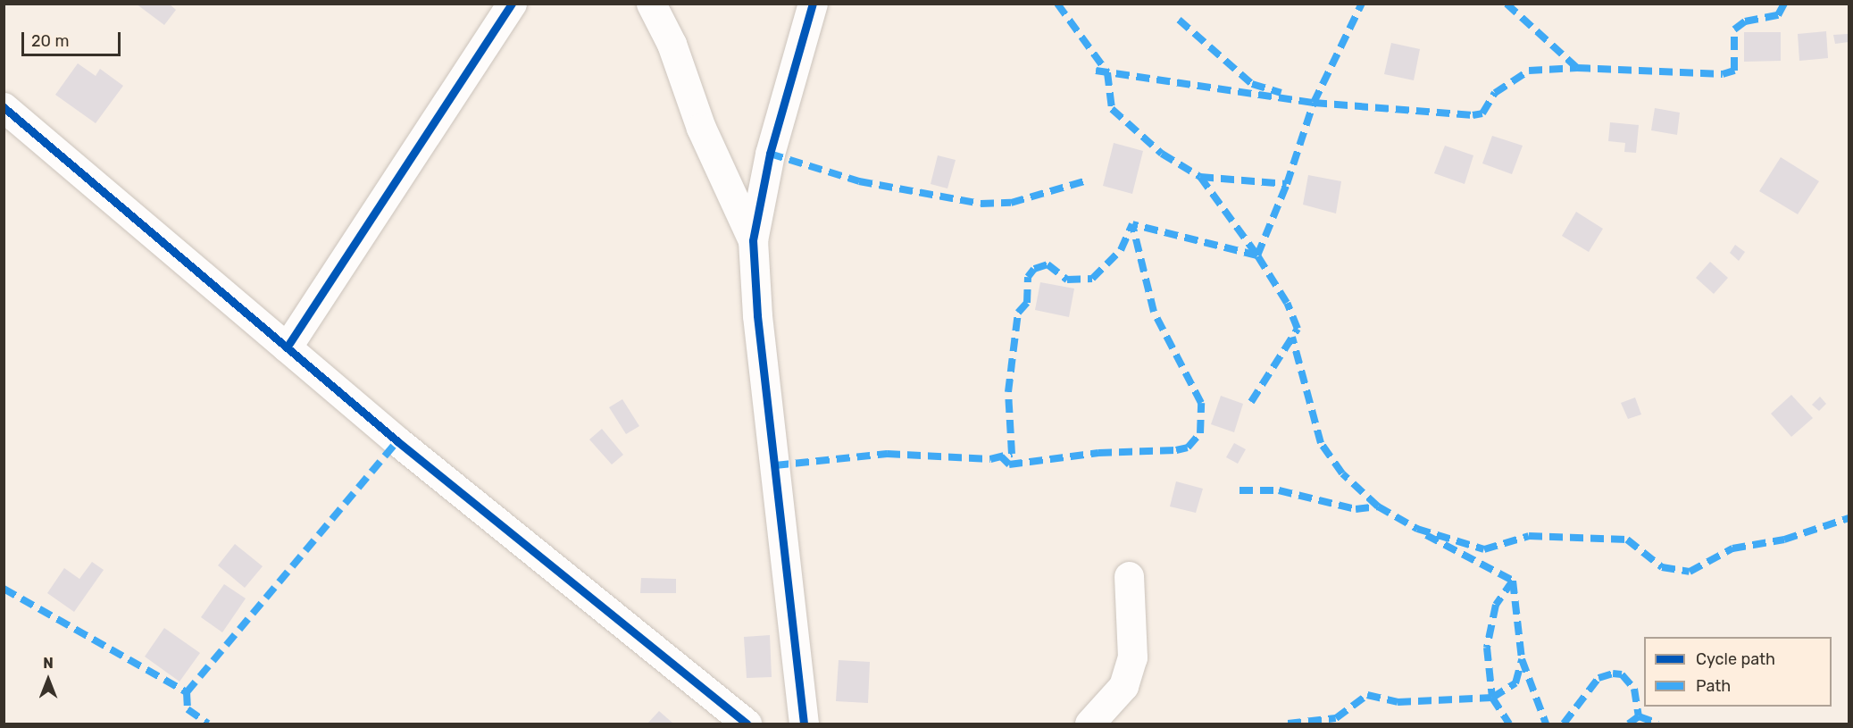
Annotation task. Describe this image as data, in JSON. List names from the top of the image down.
{
  "legend": ["Cycle path", "Path"],
  "scale_bar": "20 m",
  "north": "top"
}
